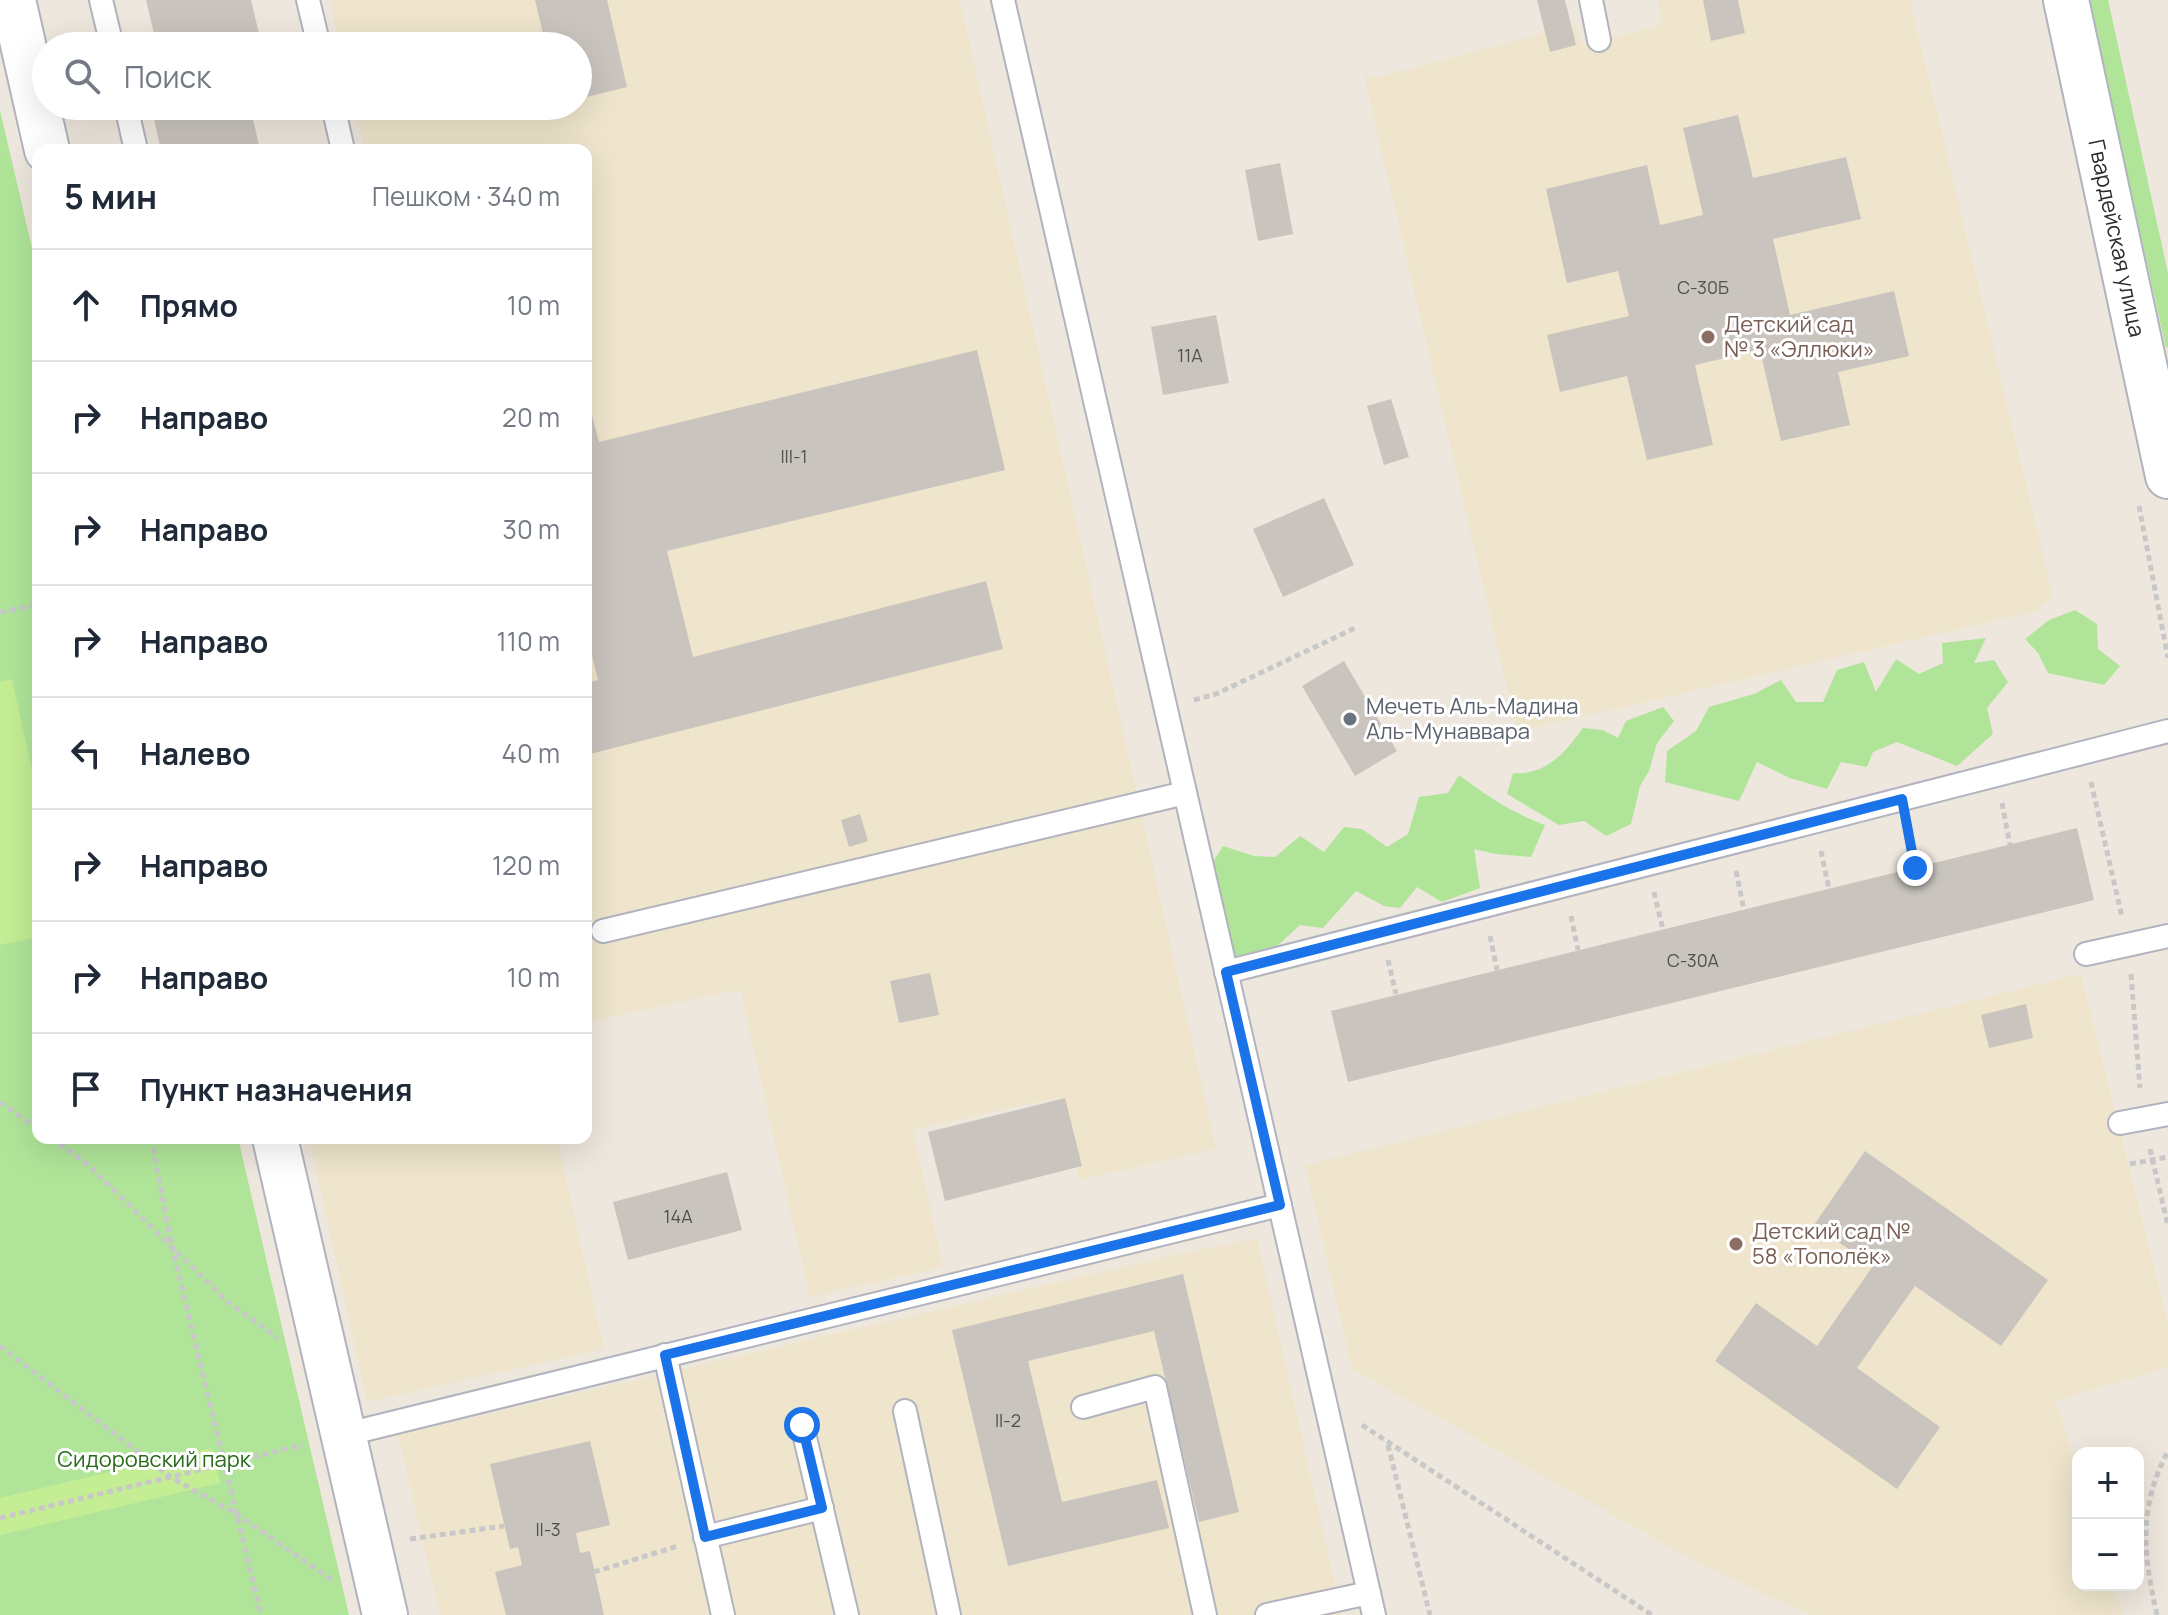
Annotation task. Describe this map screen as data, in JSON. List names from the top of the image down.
{
  "streets": {
    "street": ["Гвардейская улица"]
  },
  "parks": ["Сидоровский парк"],
  "places": ["Детский сад № 3 «Эллюки»", "Мечеть Аль-Мадина Аль-Мунаввара", "Детский сад № 58 «Тополёк»"],
  "house_numbers": [
    "С-30Б",
    "11А",
    "III-1",
    "С-30А",
    "14А",
    "II-2",
    "II-3"
  ],
  "page": {
    "search": "Поиск",
    "heading": ["5 мин", "Пешком · 340 m"],
    "list": [
      ["Прямо", "10 m"],
      ["Направо", "20 m"],
      ["Направо", "30 m"],
      ["Направо", "110 m"],
      ["Налево", "40 m"],
      ["Направо", "120 m"],
      ["Направо", "10 m"],
      "Пункт назначения"
    ],
    "map_buttons": ["+", "−"]
  }
}
